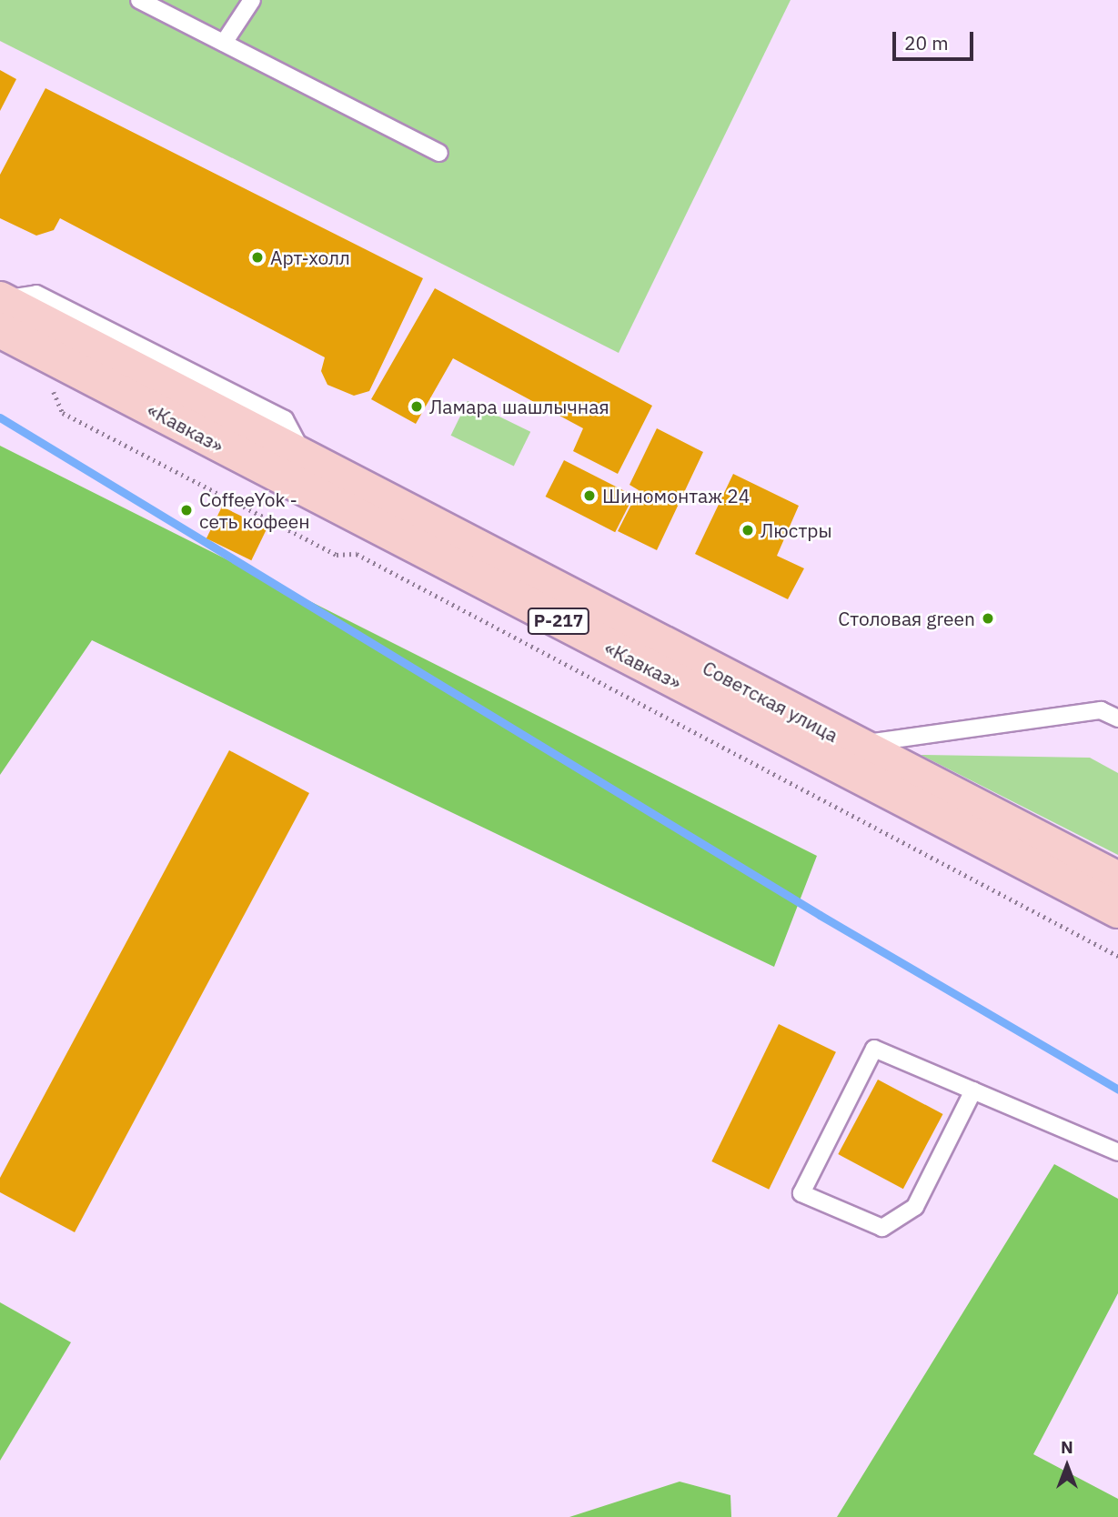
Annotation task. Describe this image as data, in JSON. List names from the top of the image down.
{
  "streets": {
    "highway": ["«Кавказ»", "Р-217", "Советская улица"]
  },
  "crossings": [
    ["«Кавказ»", "Советская улица"]
  ],
  "places": [
    "Арт-холл",
    "Ламара шашлычная",
    "Шиномонтаж 24",
    "CoffeeYok - сеть кофеен",
    "Люстры",
    "Столовая green"
  ],
  "scale_bar": "20 m",
  "north": "top"
}
